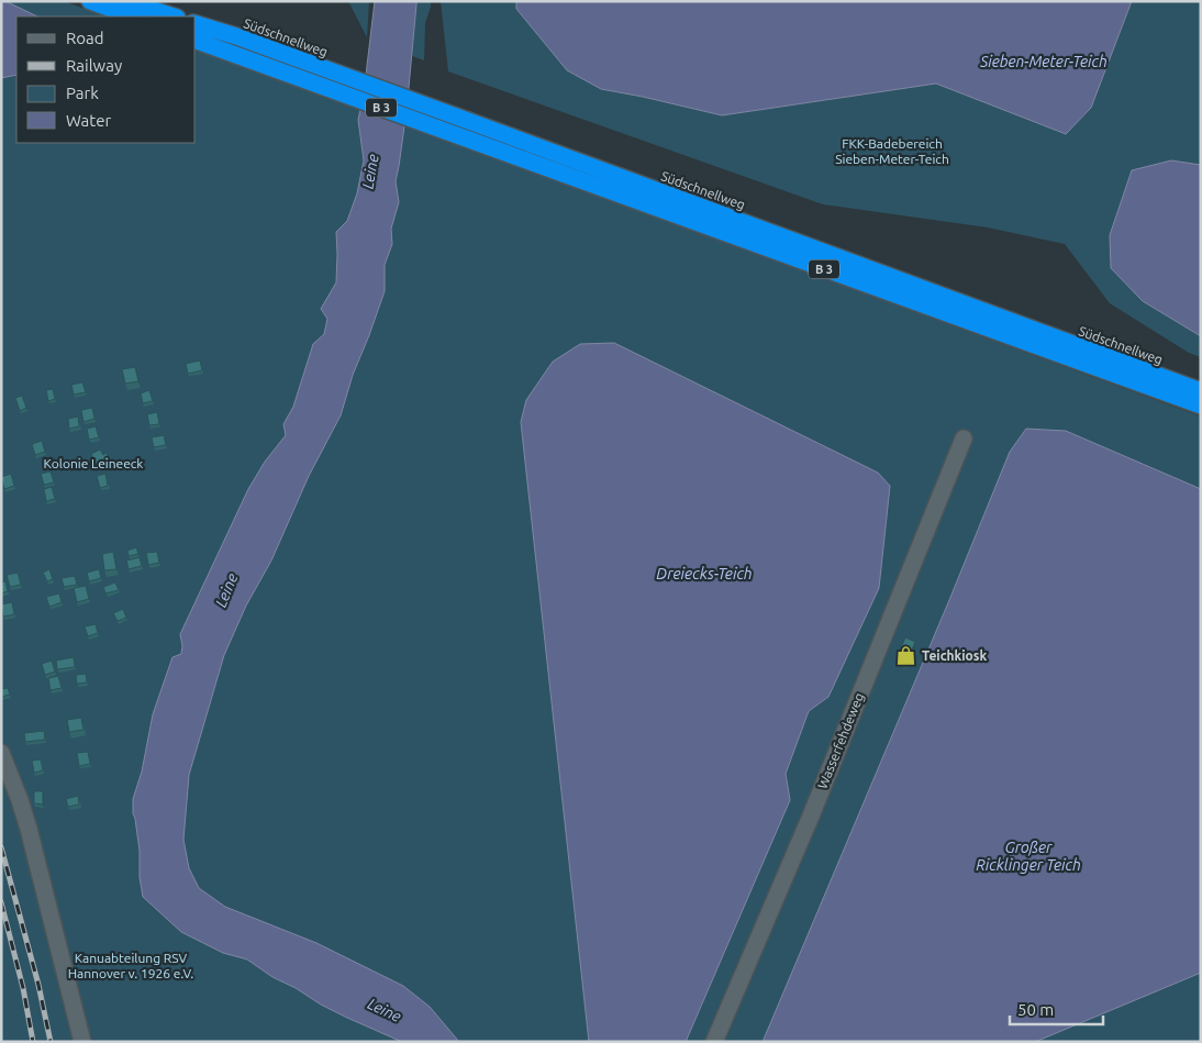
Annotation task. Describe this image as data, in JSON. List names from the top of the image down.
{
  "streets": {
    "highway": ["Südschnellweg", "B 3"],
    "lane": ["Wasserfehdeweg"]
  },
  "water": [
    "Sieben-Meter-Teich",
    "Leine",
    "Dreiecks-Teich",
    "Großer Ricklinger Teich"
  ],
  "parks": ["FKK-Badebereich Sieben-Meter-Teich", "Kolonie Leineeck", "Kanuabteilung RSV Hannover v. 1926 e.V."],
  "places": {
    "shop": ["Teichkiosk"]
  },
  "legend": [
    "Road",
    "Railway",
    "Park",
    "Water"
  ],
  "scale_bar": "50 m"
}
